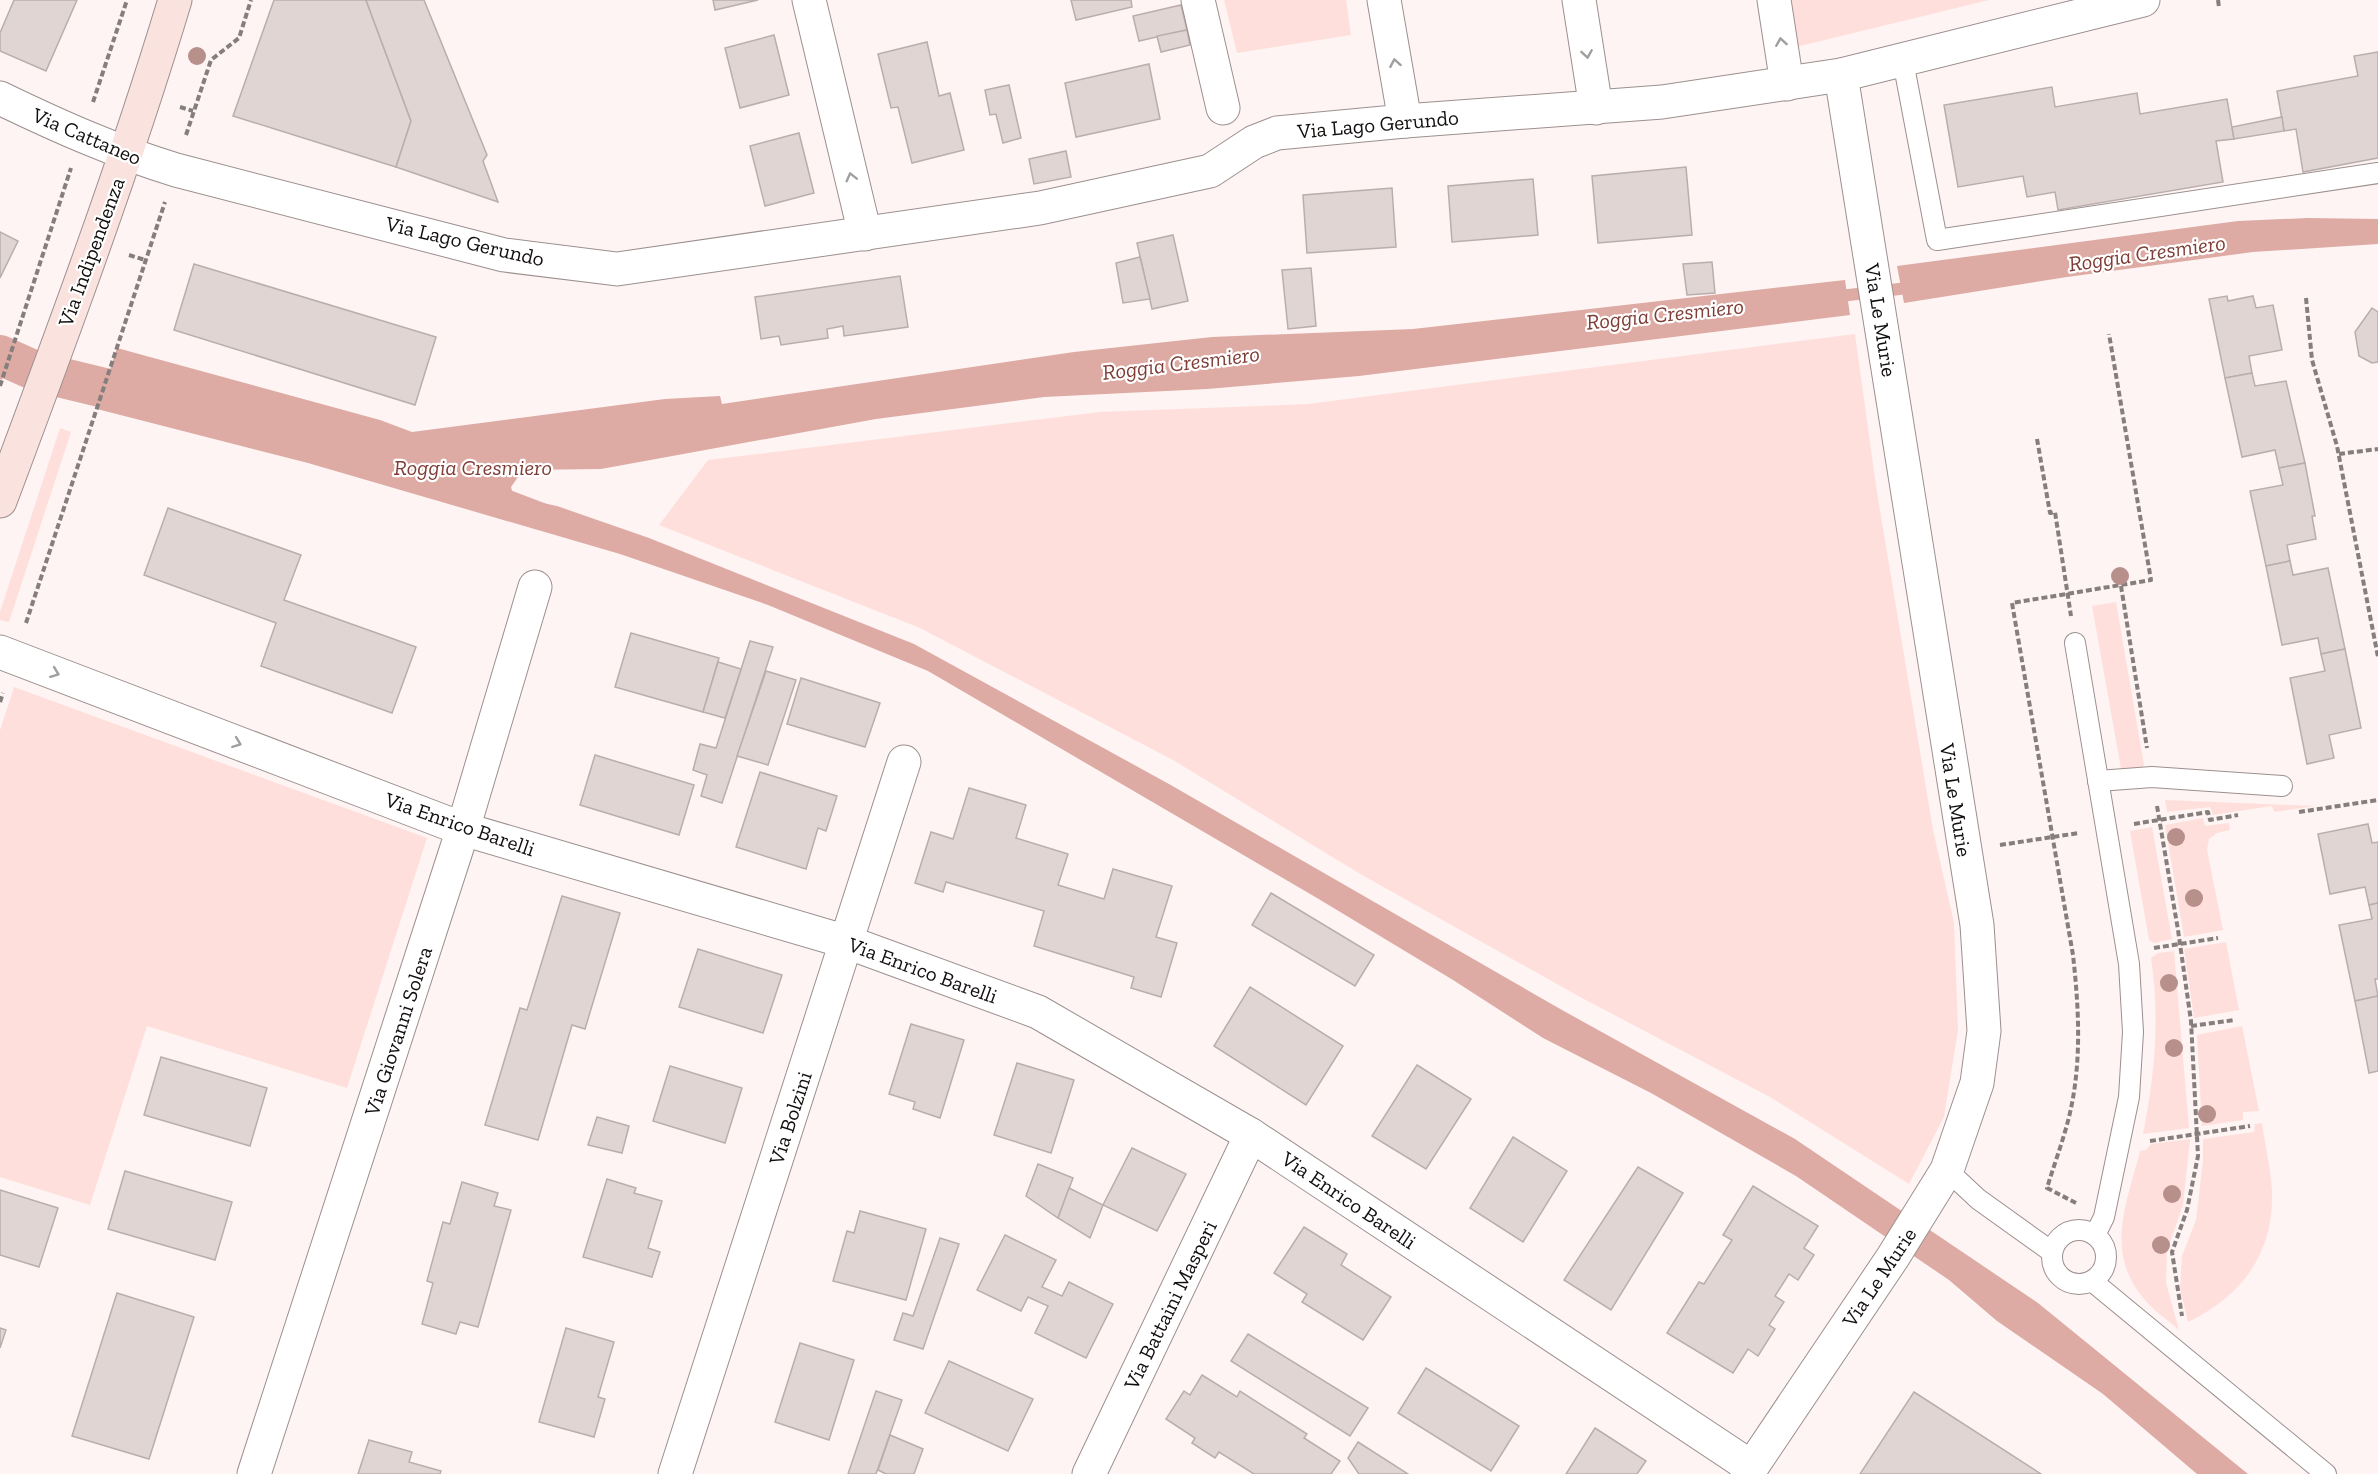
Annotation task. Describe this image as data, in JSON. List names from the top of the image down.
{
  "streets": {
    "street": [
      "Via Lago Gerundo",
      "Via Cattaneo",
      "Via Indipendenza",
      "Via Le Murie",
      "Via Enrico Barelli",
      "Via Giovanni Solera",
      "Via Bolzini",
      "Via Battaini Masperi"
    ]
  },
  "crossings": [
    ["Via Lago Gerundo", "Via Cattaneo"],
    ["Via Lago Gerundo", "Via Le Murie"],
    ["Via Cattaneo", "Via Indipendenza"],
    ["Via Le Murie", "Via Enrico Barelli"],
    ["Via Enrico Barelli", "Via Giovanni Solera"],
    ["Via Enrico Barelli", "Via Bolzini"],
    ["Via Enrico Barelli", "Via Battaini Masperi"]
  ],
  "water": ["Roggia Cresmiero"]
}
